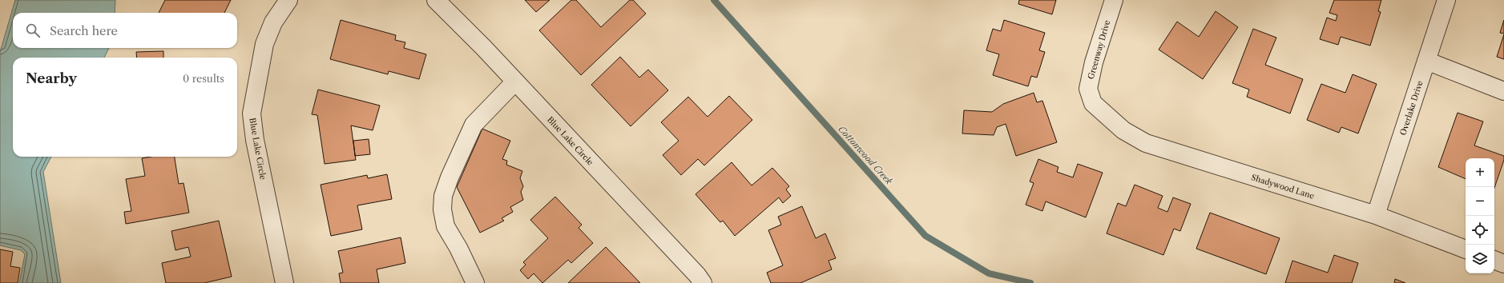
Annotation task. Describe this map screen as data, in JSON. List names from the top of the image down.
{
  "streets": {
    "street": [
      "Greenway Drive",
      "Overlake Drive",
      "Blue Lake Circle",
      "Shadywood Lane"
    ]
  },
  "crossings": [
    ["Greenway Drive", "Shadywood Lane"],
    ["Overlake Drive", "Shadywood Lane"]
  ],
  "water": ["Cottonwood Creek"],
  "page": {
    "search": "Search here",
    "heading": ["Nearby", "0 results"],
    "map_buttons": ["+", "−"]
  }
}
